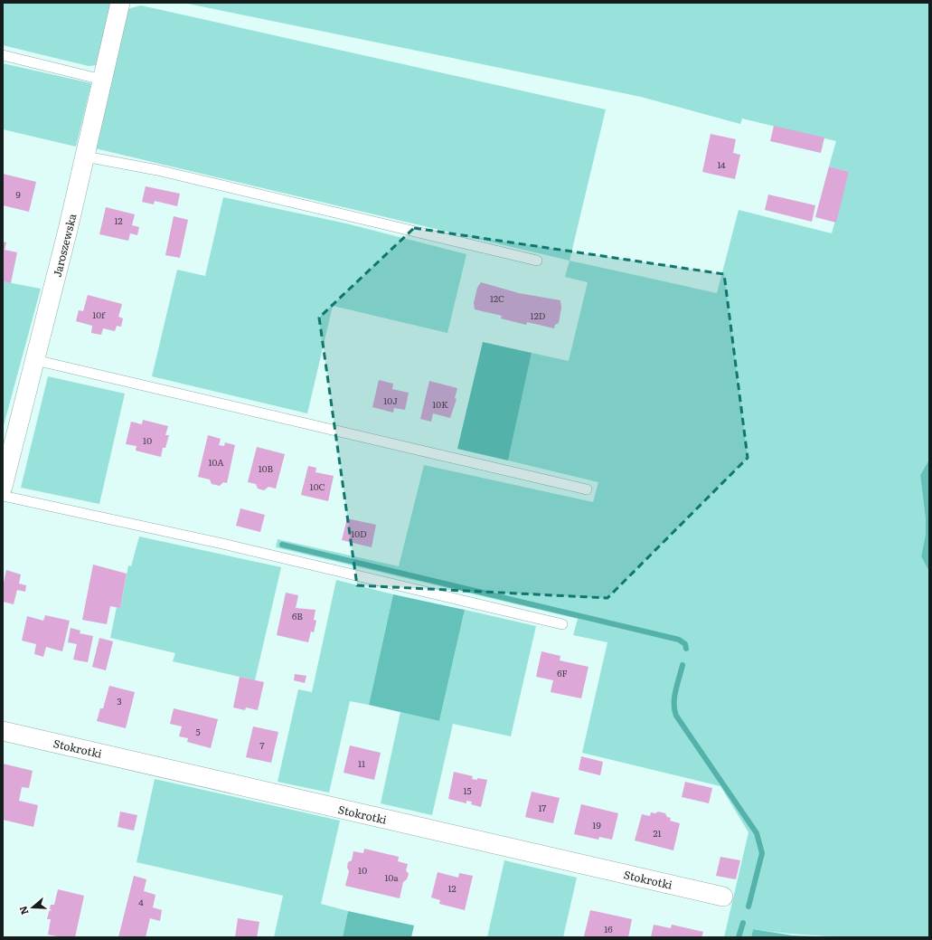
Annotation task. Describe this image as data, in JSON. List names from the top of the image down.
{
  "streets": {
    "street": ["Jaroszewska", "Stokrotki"]
  },
  "house_numbers": [
    "14",
    "9",
    "12",
    "12C",
    "10f",
    "12D",
    "10J",
    "10K",
    "10",
    "10A",
    "10B",
    "10C",
    "10D",
    "6B",
    "6F",
    "3",
    "5",
    "7",
    "11",
    "15",
    "17",
    "19",
    "21",
    "10",
    "10a",
    "12",
    "4",
    "16"
  ],
  "north": "left"
}
